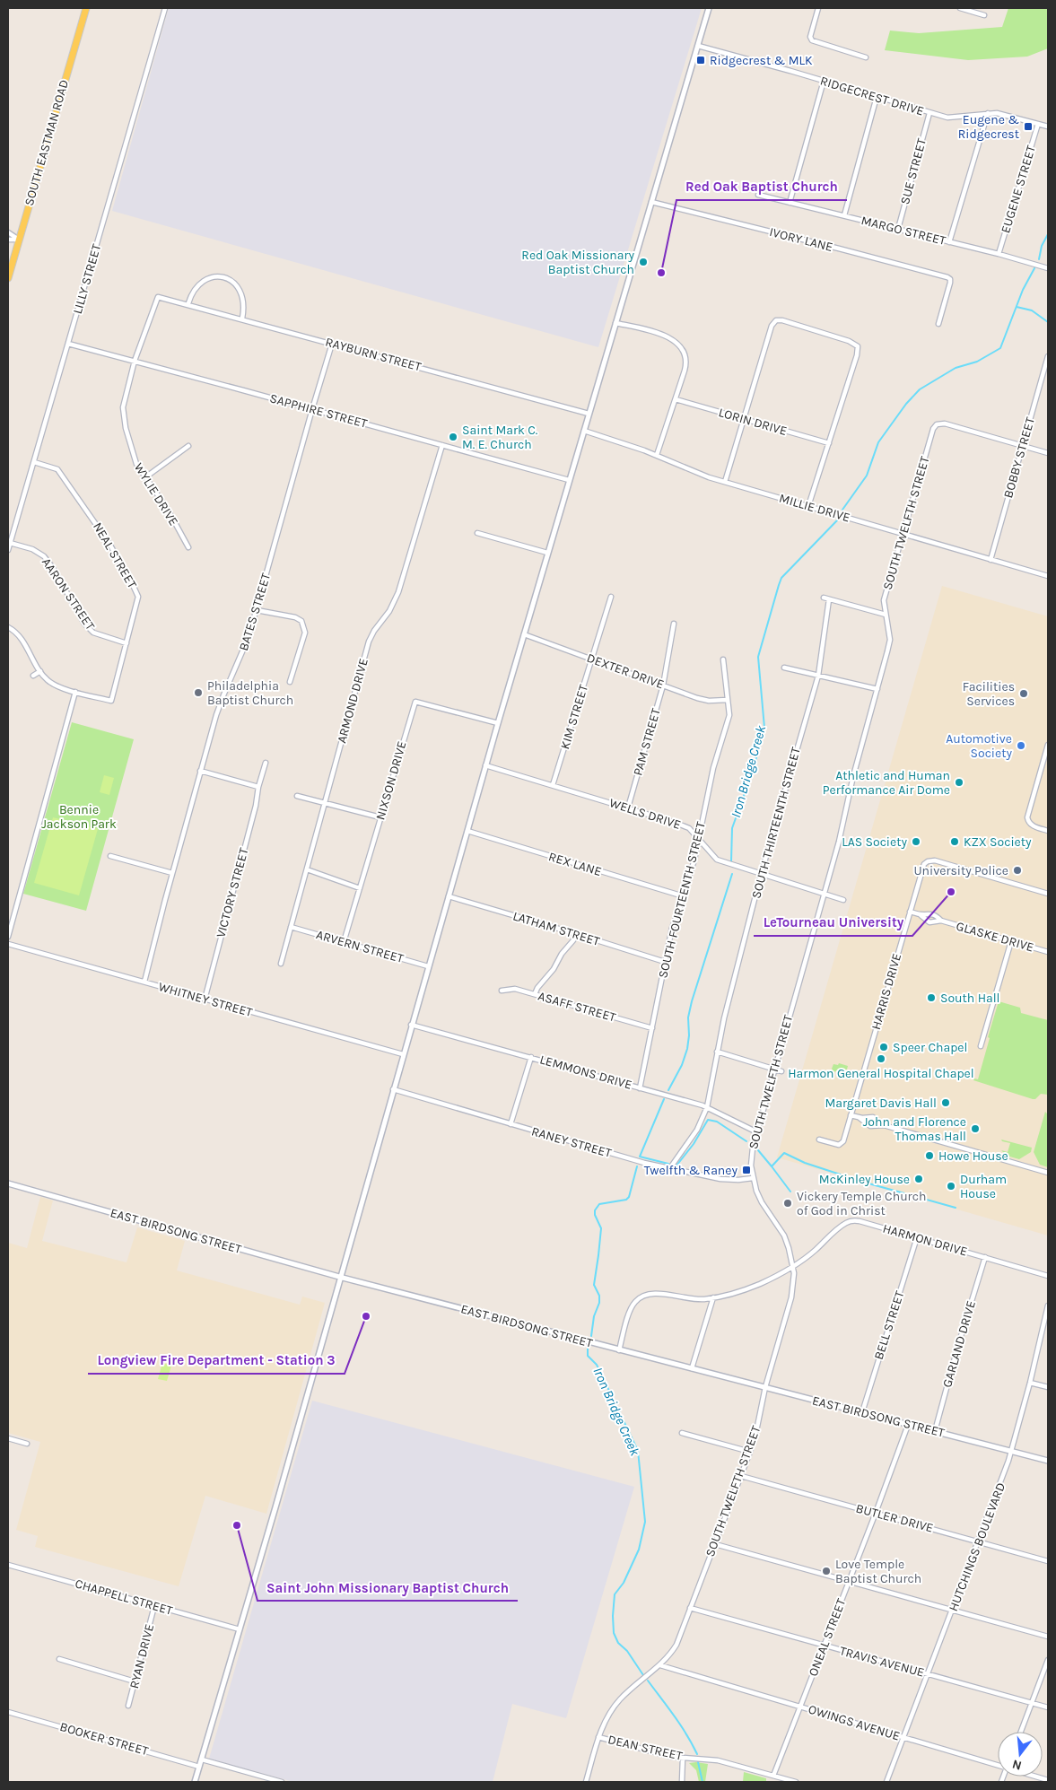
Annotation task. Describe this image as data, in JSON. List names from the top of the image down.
{
  "streets": {
    "main road": ["SOUTH EASTMAN ROAD"],
    "street": [
      "RIDGECREST DRIVE",
      "SUE STREET",
      "EUGENE STREET",
      "MARGO STREET",
      "IVORY LANE",
      "LILLY STREET",
      "RAYBURN STREET",
      "SAPPHIRE STREET",
      "LORIN DRIVE",
      "BOBBY STREET",
      "WYLIE DRIVE",
      "MILLIE DRIVE",
      "SOUTH TWELFTH STREET",
      "NEAL STREET",
      "AARON STREET",
      "BATES STREET",
      "DEXTER DRIVE",
      "ARMOND DRIVE",
      "KIM STREET",
      "PAM STREET",
      "NIXSON DRIVE",
      "WELLS DRIVE",
      "SOUTH THIRTEENTH STREET",
      "REX LANE",
      "VICTORY STREET",
      "SOUTH FOURTEENTH STREET",
      "LATHAM STREET",
      "GLASKE DRIVE",
      "ARVERN STREET",
      "HARRIS DRIVE",
      "WHITNEY STREET",
      "ASAFF STREET",
      "LEMMONS DRIVE",
      "RANEY STREET",
      "EAST BIRDSONG STREET",
      "HARMON DRIVE",
      "BELL STREET",
      "GARLAND DRIVE",
      "BUTLER DRIVE",
      "HUTCHINGS BOULEVARD",
      "CHAPPELL STREET",
      "ONEAL STREET",
      "RYAN DRIVE",
      "TRAVIS AVENUE",
      "OWINGS AVENUE",
      "BOOKER STREET",
      "DEAN STREET"
    ]
  },
  "crossings": [
    ["RIDGECREST DRIVE", "SUE STREET"],
    ["RIDGECREST DRIVE", "EUGENE STREET"],
    ["SUE STREET", "MARGO STREET"],
    ["EUGENE STREET", "MARGO STREET"],
    ["LILLY STREET", "SAPPHIRE STREET"],
    ["LILLY STREET", "NEAL STREET"],
    ["LILLY STREET", "AARON STREET"],
    ["RAYBURN STREET", "WYLIE DRIVE"],
    ["RAYBURN STREET", "BATES STREET"],
    ["SAPPHIRE STREET", "WYLIE DRIVE"],
    ["SAPPHIRE STREET", "BATES STREET"],
    ["SAPPHIRE STREET", "ARMOND DRIVE"],
    ["BOBBY STREET", "MILLIE DRIVE"],
    ["BOBBY STREET", "SOUTH TWELFTH STREET"],
    ["MILLIE DRIVE", "SOUTH TWELFTH STREET"],
    ["SOUTH TWELFTH STREET", "WELLS DRIVE"],
    ["SOUTH TWELFTH STREET", "LEMMONS DRIVE"],
    ["SOUTH TWELFTH STREET", "RANEY STREET"],
    ["SOUTH TWELFTH STREET", "EAST BIRDSONG STREET"],
    ["SOUTH TWELFTH STREET", "HARMON DRIVE"],
    ["SOUTH TWELFTH STREET", "BUTLER DRIVE"],
    ["SOUTH TWELFTH STREET", "TRAVIS AVENUE"],
    ["SOUTH TWELFTH STREET", "OWINGS AVENUE"],
    ["SOUTH TWELFTH STREET", "DEAN STREET"],
    ["NEAL STREET", "AARON STREET"],
    ["BATES STREET", "WHITNEY STREET"],
    ["DEXTER DRIVE", "KIM STREET"],
    ["DEXTER DRIVE", "PAM STREET"],
    ["DEXTER DRIVE", "SOUTH FOURTEENTH STREET"],
    ["ARMOND DRIVE", "ARVERN STREET"],
    ["KIM STREET", "WELLS DRIVE"],
    ["PAM STREET", "WELLS DRIVE"],
    ["NIXSON DRIVE", "ARVERN STREET"],
    ["WELLS DRIVE", "SOUTH THIRTEENTH STREET"],
    ["WELLS DRIVE", "SOUTH FOURTEENTH STREET"],
    ["SOUTH THIRTEENTH STREET", "LEMMONS DRIVE"],
    ["SOUTH THIRTEENTH STREET", "RANEY STREET"],
    ["REX LANE", "SOUTH FOURTEENTH STREET"],
    ["VICTORY STREET", "WHITNEY STREET"],
    ["SOUTH FOURTEENTH STREET", "LATHAM STREET"],
    ["SOUTH FOURTEENTH STREET", "ASAFF STREET"],
    ["SOUTH FOURTEENTH STREET", "LEMMONS DRIVE"],
    ["GLASKE DRIVE", "HARRIS DRIVE"],
    ["EAST BIRDSONG STREET", "HARMON DRIVE"],
    ["EAST BIRDSONG STREET", "BELL STREET"],
    ["EAST BIRDSONG STREET", "GARLAND DRIVE"],
    ["EAST BIRDSONG STREET", "HUTCHINGS BOULEVARD"],
    ["EAST BIRDSONG STREET", "ONEAL STREET"],
    ["HARMON DRIVE", "BELL STREET"],
    ["HARMON DRIVE", "GARLAND DRIVE"],
    ["BUTLER DRIVE", "HUTCHINGS BOULEVARD"],
    ["BUTLER DRIVE", "ONEAL STREET"],
    ["HUTCHINGS BOULEVARD", "TRAVIS AVENUE"],
    ["HUTCHINGS BOULEVARD", "OWINGS AVENUE"],
    ["CHAPPELL STREET", "RYAN DRIVE"],
    ["ONEAL STREET", "TRAVIS AVENUE"],
    ["ONEAL STREET", "OWINGS AVENUE"],
    ["ONEAL STREET", "DEAN STREET"]
  ],
  "water": ["Iron Bridge Creek"],
  "parks": ["Bennie Jackson Park"],
  "places": {
    "transit": ["Ridgecrest & MLK", "Eugene & Ridgecrest", "Twelfth & Raney"],
    "other": [
      "Red Oak Missionary Baptist Church",
      "Red Oak Baptist Church",
      "Saint Mark C. M. E. Church",
      "Philadelphia Baptist Church",
      "Facilities Services",
      "Automotive Society",
      "Athletic and Human Performance Air Dome",
      "LAS Society",
      "KZX Society",
      "University Police",
      "LeTourneau University",
      "South Hall",
      "Speer Chapel",
      "Harmon General Hospital Chapel",
      "Margaret Davis Hall",
      "John and Florence Thomas Hall",
      "Howe House",
      "McKinley House",
      "Durham House",
      "Vickery Temple Church of God in Christ",
      "Longview Fire Department - Station 3",
      "Saint John Missionary Baptist Church",
      "Love Temple Baptist Church"
    ]
  },
  "north": "bottom"
}
